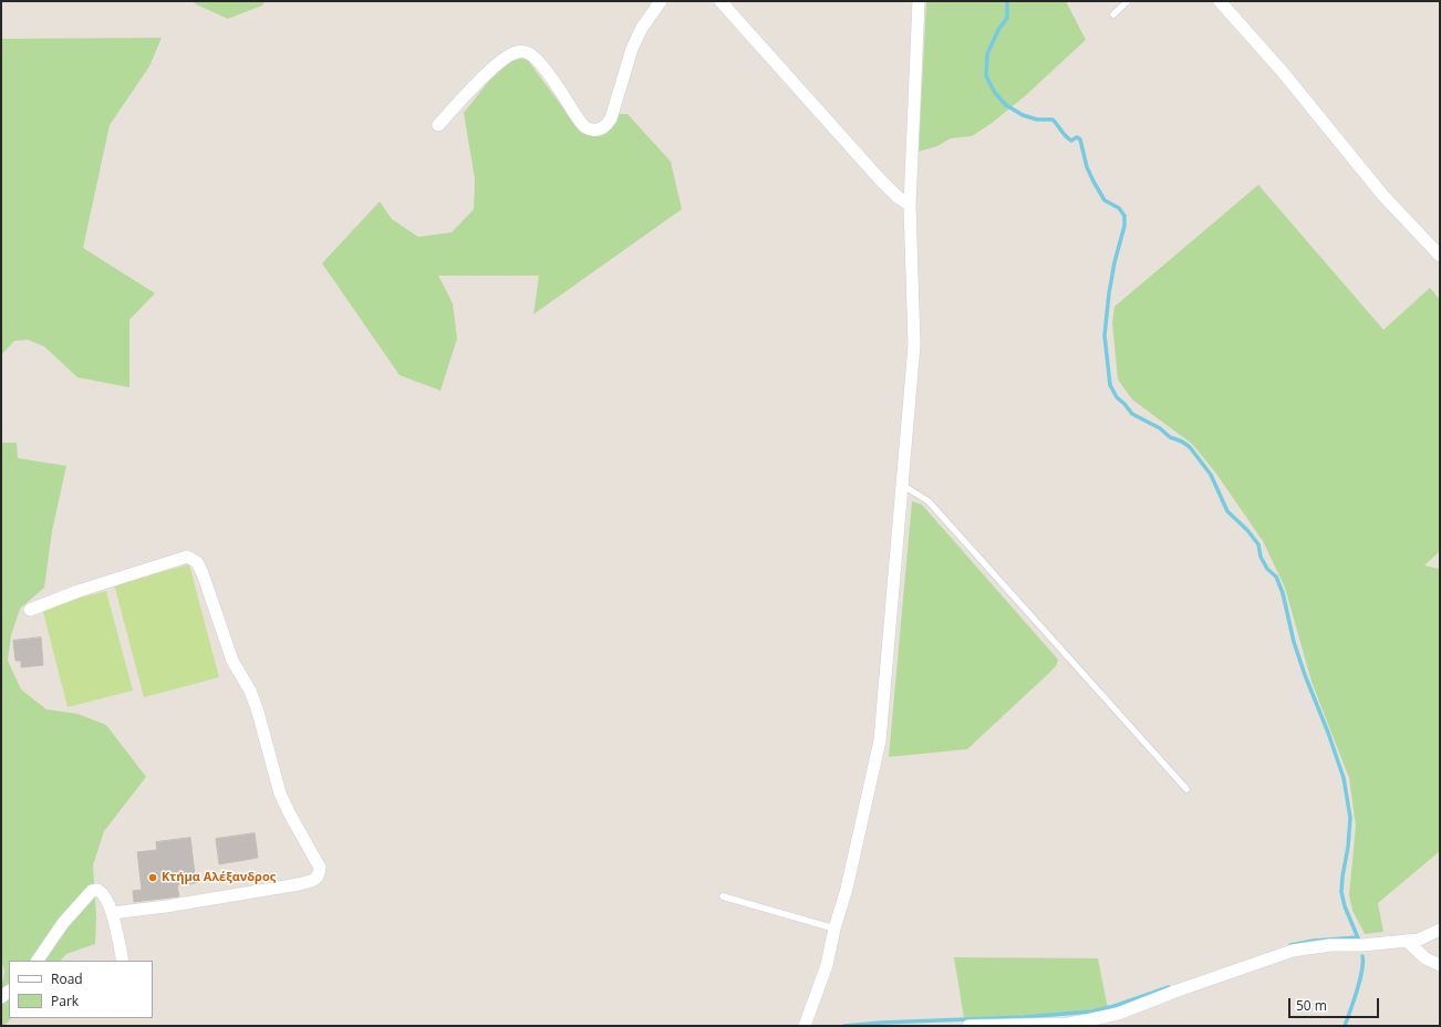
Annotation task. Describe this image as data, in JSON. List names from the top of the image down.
{
  "places": ["Κτήμα Αλέξανδρος"],
  "legend": ["Road", "Park"],
  "scale_bar": "50 m"
}
